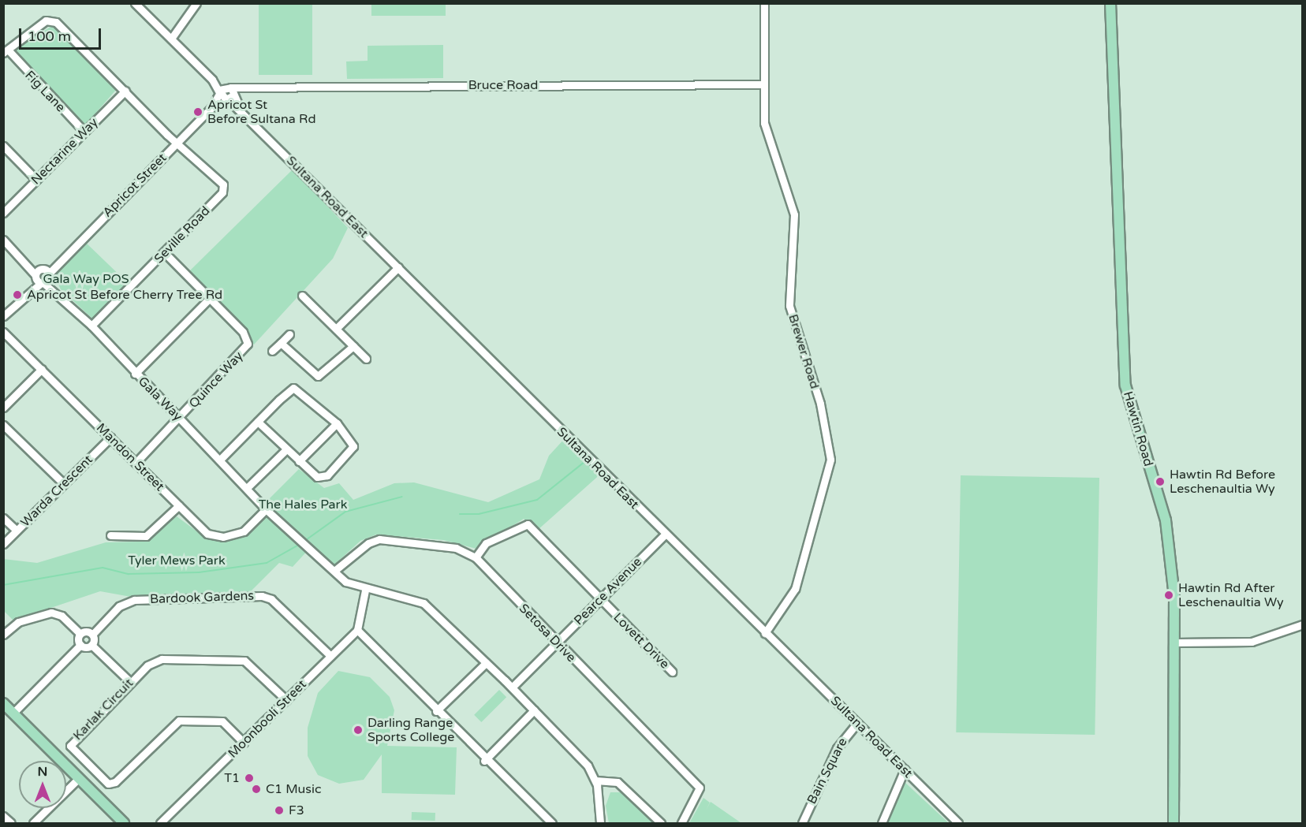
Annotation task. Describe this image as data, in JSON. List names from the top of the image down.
{
  "streets": {
    "main road": ["Hawtin Road"],
    "street": [
      "Bruce Road",
      "Fig Lane",
      "Nectarine Way",
      "Apricot Street",
      "Sultana Road East",
      "Seville Road",
      "Brewer Road",
      "Quince Way",
      "Gala Way",
      "Mandon Street",
      "Warda Crescent",
      "Pearce Avenue",
      "Bardook Gardens",
      "Setosa Drive",
      "Lovett Drive",
      "Karlak Circuit",
      "Moonbooli Street",
      "Bain Square"
    ]
  },
  "crossings": [
    ["Bruce Road", "Apricot Street"],
    ["Bruce Road", "Sultana Road East"],
    ["Bruce Road", "Brewer Road"],
    ["Fig Lane", "Nectarine Way"],
    ["Apricot Street", "Sultana Road East"],
    ["Apricot Street", "Seville Road"],
    ["Apricot Street", "Gala Way"],
    ["Sultana Road East", "Brewer Road"],
    ["Sultana Road East", "Pearce Avenue"],
    ["Sultana Road East", "Bain Square"],
    ["Seville Road", "Quince Way"],
    ["Seville Road", "Gala Way"],
    ["Quince Way", "Gala Way"],
    ["Quince Way", "Mandon Street"],
    ["Gala Way", "Mandon Street"],
    ["Gala Way", "Pearce Avenue"],
    ["Gala Way", "Setosa Drive"],
    ["Mandon Street", "Warda Crescent"],
    ["Pearce Avenue", "Setosa Drive"],
    ["Pearce Avenue", "Lovett Drive"],
    ["Bardook Gardens", "Moonbooli Street"],
    ["Setosa Drive", "Lovett Drive"],
    ["Karlak Circuit", "Moonbooli Street"]
  ],
  "parks": ["Gala Way POS", "The Hales Park", "Tyler Mews Park"],
  "places": [
    "Apricot St Before Sultana Rd",
    "Apricot St Before Cherry Tree Rd",
    "Hawtin Rd Before Leschenaultia Wy",
    "Hawtin Rd After Leschenaultia Wy",
    "Darling Range Sports College",
    "T1",
    "C1 Music",
    "F3"
  ],
  "scale_bar": "100 m",
  "north": "top"
}
